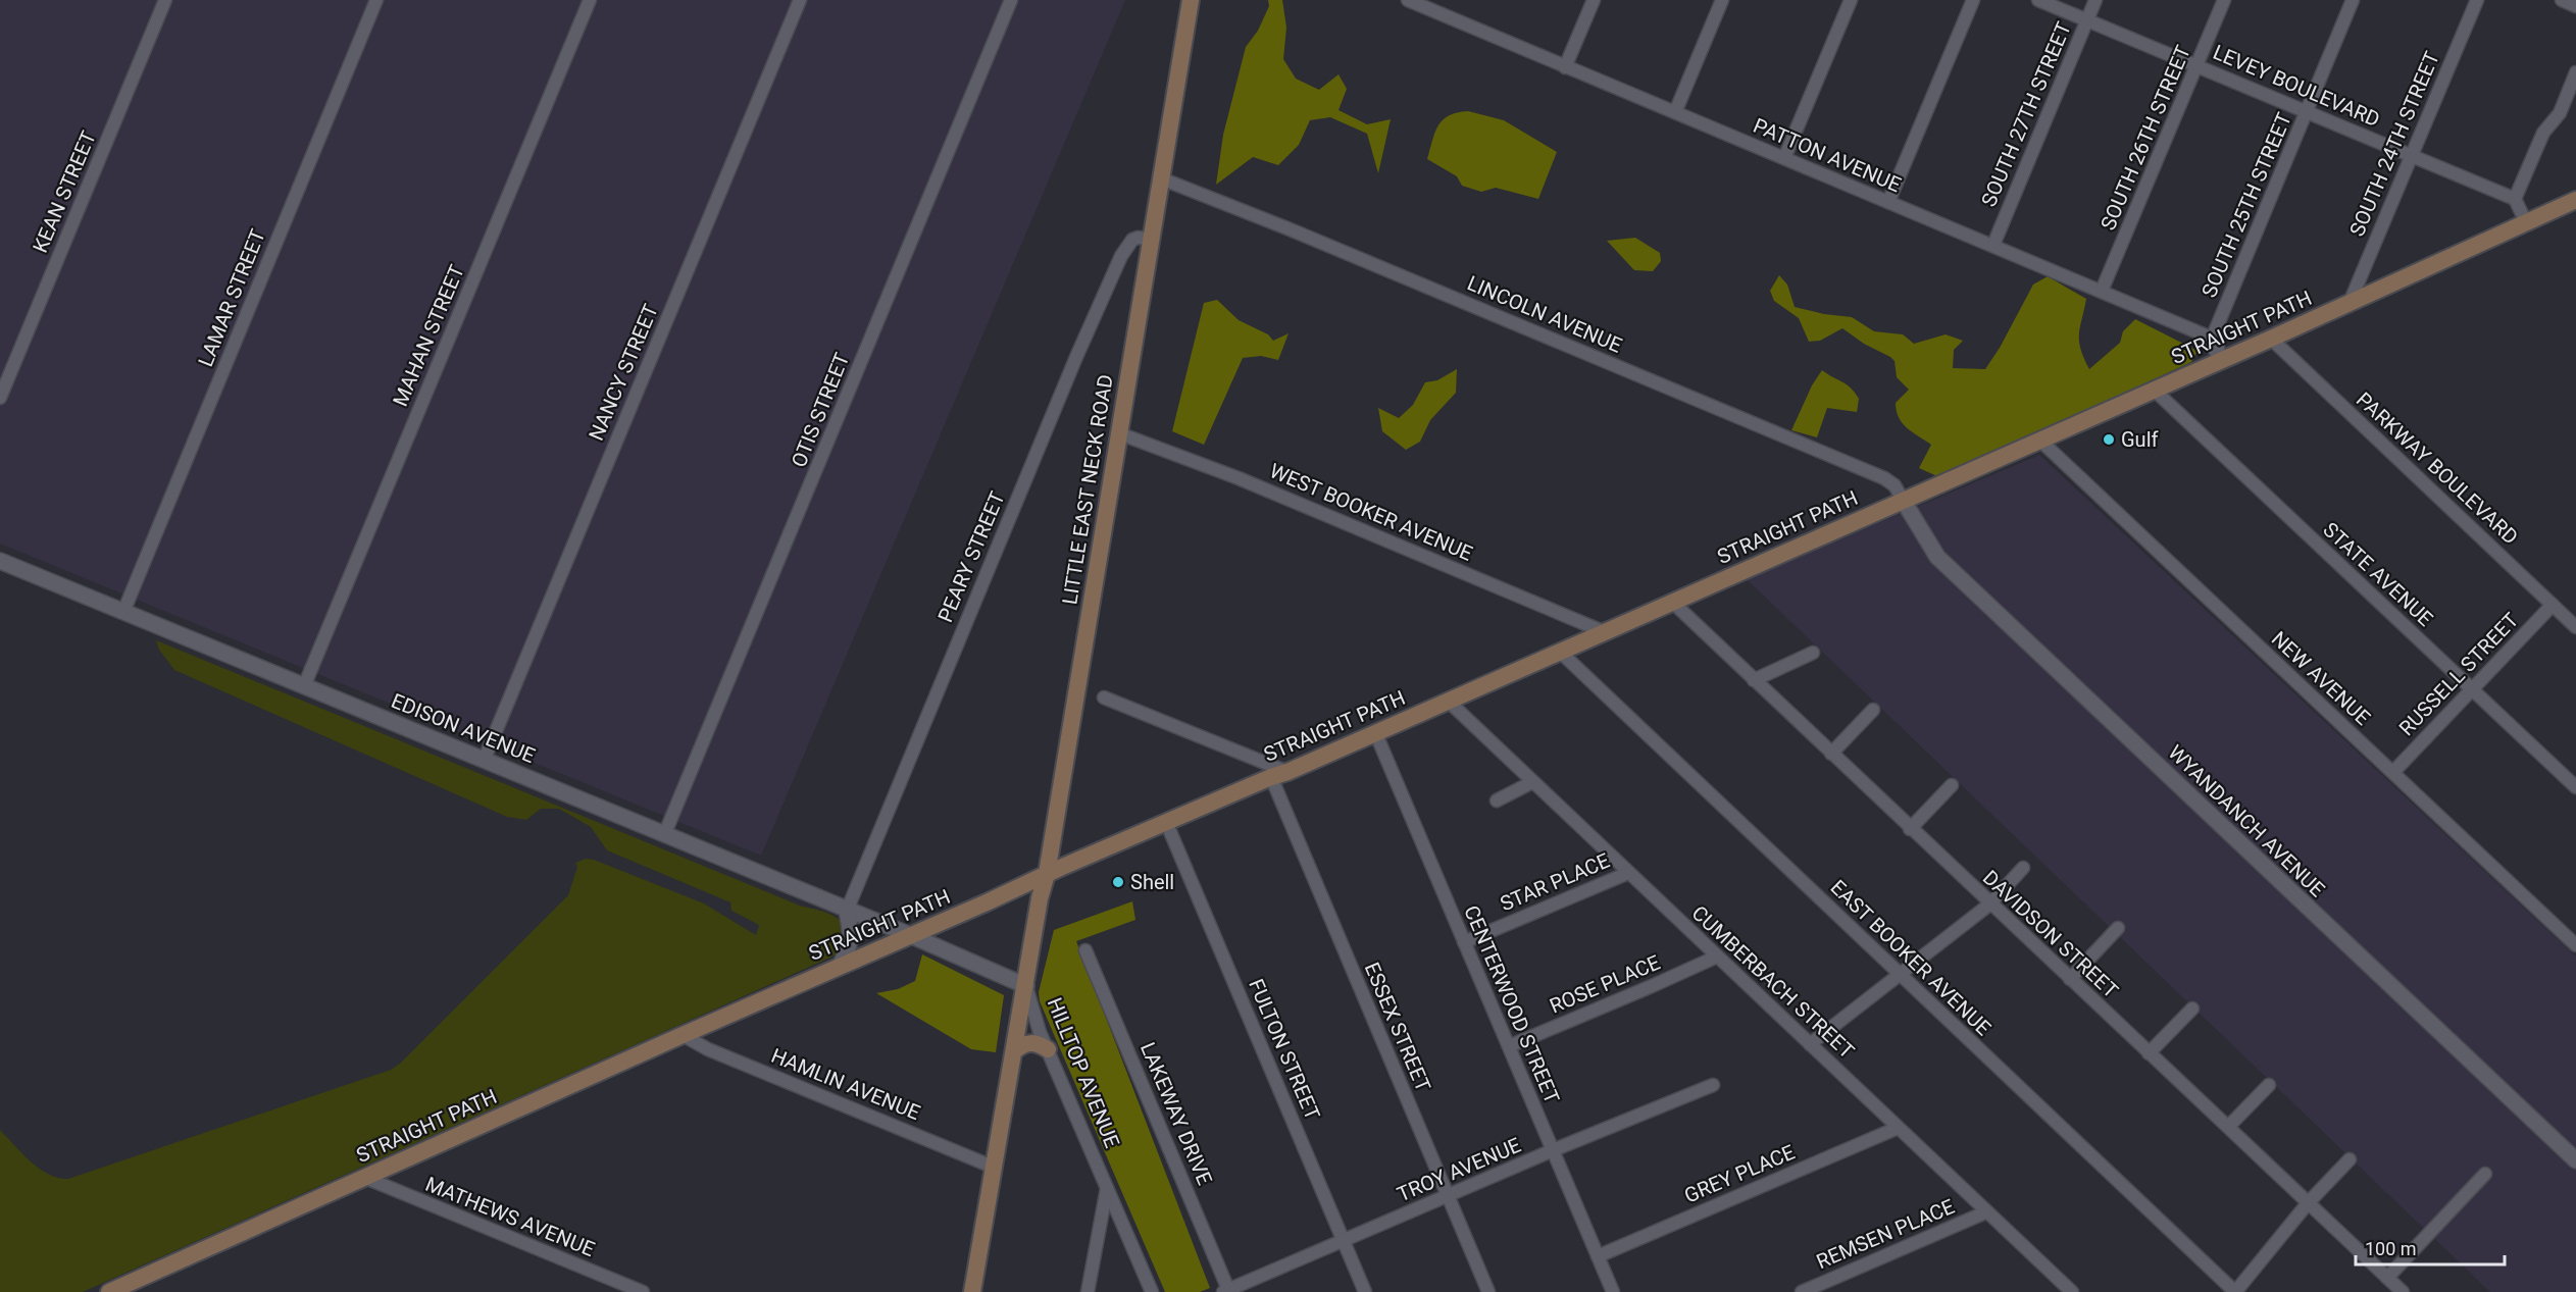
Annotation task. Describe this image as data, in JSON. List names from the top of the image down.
{
  "streets": {
    "main road": ["STRAIGHT PATH", "LITTLE EAST NECK ROAD"],
    "street": [
      "LEVEY BOULEVARD",
      "SOUTH 27TH STREET",
      "SOUTH 26TH STREET",
      "SOUTH 24TH STREET",
      "PATTON AVENUE",
      "KEAN STREET",
      "SOUTH 25TH STREET",
      "LAMAR STREET",
      "LINCOLN AVENUE",
      "MAHAN STREET",
      "NANCY STREET",
      "OTIS STREET",
      "PARKWAY BOULEVARD",
      "WEST BOOKER AVENUE",
      "PEARY STREET",
      "STATE AVENUE",
      "RUSSELL STREET",
      "NEW AVENUE",
      "EDISON AVENUE",
      "WYANDANCH AVENUE",
      "STAR PLACE",
      "DAVIDSON STREET",
      "EAST BOOKER AVENUE",
      "CUMBERBACH STREET",
      "ROSE PLACE",
      "CENTERWOOD STREET",
      "ESSEX STREET",
      "FULTON STREET",
      "HILLTOP AVENUE",
      "HAMLIN AVENUE",
      "LAKEWAY DRIVE",
      "TROY AVENUE",
      "GREY PLACE",
      "MATHEWS AVENUE",
      "REMSEN PLACE"
    ]
  },
  "crossings": [
    ["LEVEY BOULEVARD", "SOUTH 27TH STREET"],
    ["LEVEY BOULEVARD", "SOUTH 26TH STREET"],
    ["LEVEY BOULEVARD", "SOUTH 24TH STREET"],
    ["LEVEY BOULEVARD", "SOUTH 25TH STREET"],
    ["SOUTH 27TH STREET", "PATTON AVENUE"],
    ["SOUTH 26TH STREET", "PATTON AVENUE"],
    ["SOUTH 24TH STREET", "STRAIGHT PATH"],
    ["PATTON AVENUE", "SOUTH 25TH STREET"],
    ["PATTON AVENUE", "STRAIGHT PATH"],
    ["SOUTH 25TH STREET", "STRAIGHT PATH"],
    ["LAMAR STREET", "EDISON AVENUE"],
    ["LINCOLN AVENUE", "STRAIGHT PATH"],
    ["LINCOLN AVENUE", "LITTLE EAST NECK ROAD"],
    ["LINCOLN AVENUE", "WYANDANCH AVENUE"],
    ["STRAIGHT PATH", "PARKWAY BOULEVARD"],
    ["STRAIGHT PATH", "LITTLE EAST NECK ROAD"],
    ["STRAIGHT PATH", "WEST BOOKER AVENUE"],
    ["STRAIGHT PATH", "STATE AVENUE"],
    ["STRAIGHT PATH", "NEW AVENUE"],
    ["STRAIGHT PATH", "EDISON AVENUE"],
    ["STRAIGHT PATH", "WYANDANCH AVENUE"],
    ["STRAIGHT PATH", "DAVIDSON STREET"],
    ["STRAIGHT PATH", "EAST BOOKER AVENUE"],
    ["STRAIGHT PATH", "CUMBERBACH STREET"],
    ["STRAIGHT PATH", "CENTERWOOD STREET"],
    ["STRAIGHT PATH", "ESSEX STREET"],
    ["STRAIGHT PATH", "FULTON STREET"],
    ["STRAIGHT PATH", "HILLTOP AVENUE"],
    ["STRAIGHT PATH", "HAMLIN AVENUE"],
    ["STRAIGHT PATH", "MATHEWS AVENUE"],
    ["MAHAN STREET", "EDISON AVENUE"],
    ["NANCY STREET", "EDISON AVENUE"],
    ["OTIS STREET", "EDISON AVENUE"],
    ["PARKWAY BOULEVARD", "RUSSELL STREET"],
    ["LITTLE EAST NECK ROAD", "WEST BOOKER AVENUE"],
    ["LITTLE EAST NECK ROAD", "PEARY STREET"],
    ["LITTLE EAST NECK ROAD", "HILLTOP AVENUE"],
    ["LITTLE EAST NECK ROAD", "HAMLIN AVENUE"],
    ["PEARY STREET", "EDISON AVENUE"],
    ["STATE AVENUE", "RUSSELL STREET"],
    ["RUSSELL STREET", "NEW AVENUE"],
    ["EDISON AVENUE", "HILLTOP AVENUE"],
    ["STAR PLACE", "CUMBERBACH STREET"],
    ["STAR PLACE", "CENTERWOOD STREET"],
    ["CUMBERBACH STREET", "ROSE PLACE"],
    ["CUMBERBACH STREET", "GREY PLACE"],
    ["CUMBERBACH STREET", "REMSEN PLACE"],
    ["ROSE PLACE", "CENTERWOOD STREET"],
    ["CENTERWOOD STREET", "TROY AVENUE"],
    ["CENTERWOOD STREET", "GREY PLACE"],
    ["ESSEX STREET", "TROY AVENUE"],
    ["FULTON STREET", "TROY AVENUE"],
    ["LAKEWAY DRIVE", "TROY AVENUE"]
  ],
  "places": ["Gulf", "Shell"],
  "scale_bar": "100 m"
}
